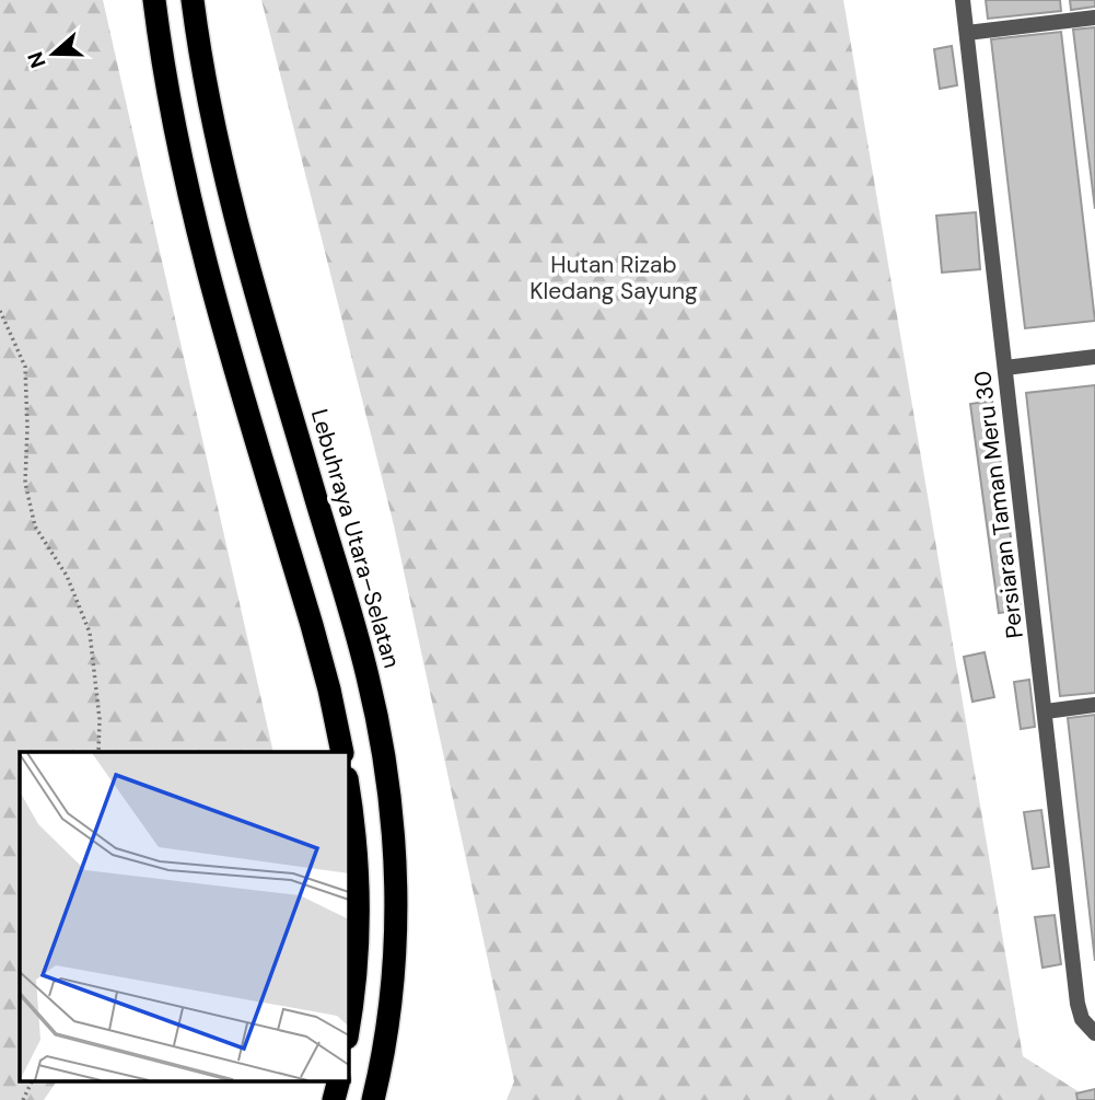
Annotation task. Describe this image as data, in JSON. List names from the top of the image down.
{
  "streets": {
    "highway": ["Lebuhraya Utara–Selatan"],
    "street": ["Persiaran Taman Meru 30"]
  },
  "parks": ["Hutan Rizab Kledang Sayung"],
  "north": "left"
}
